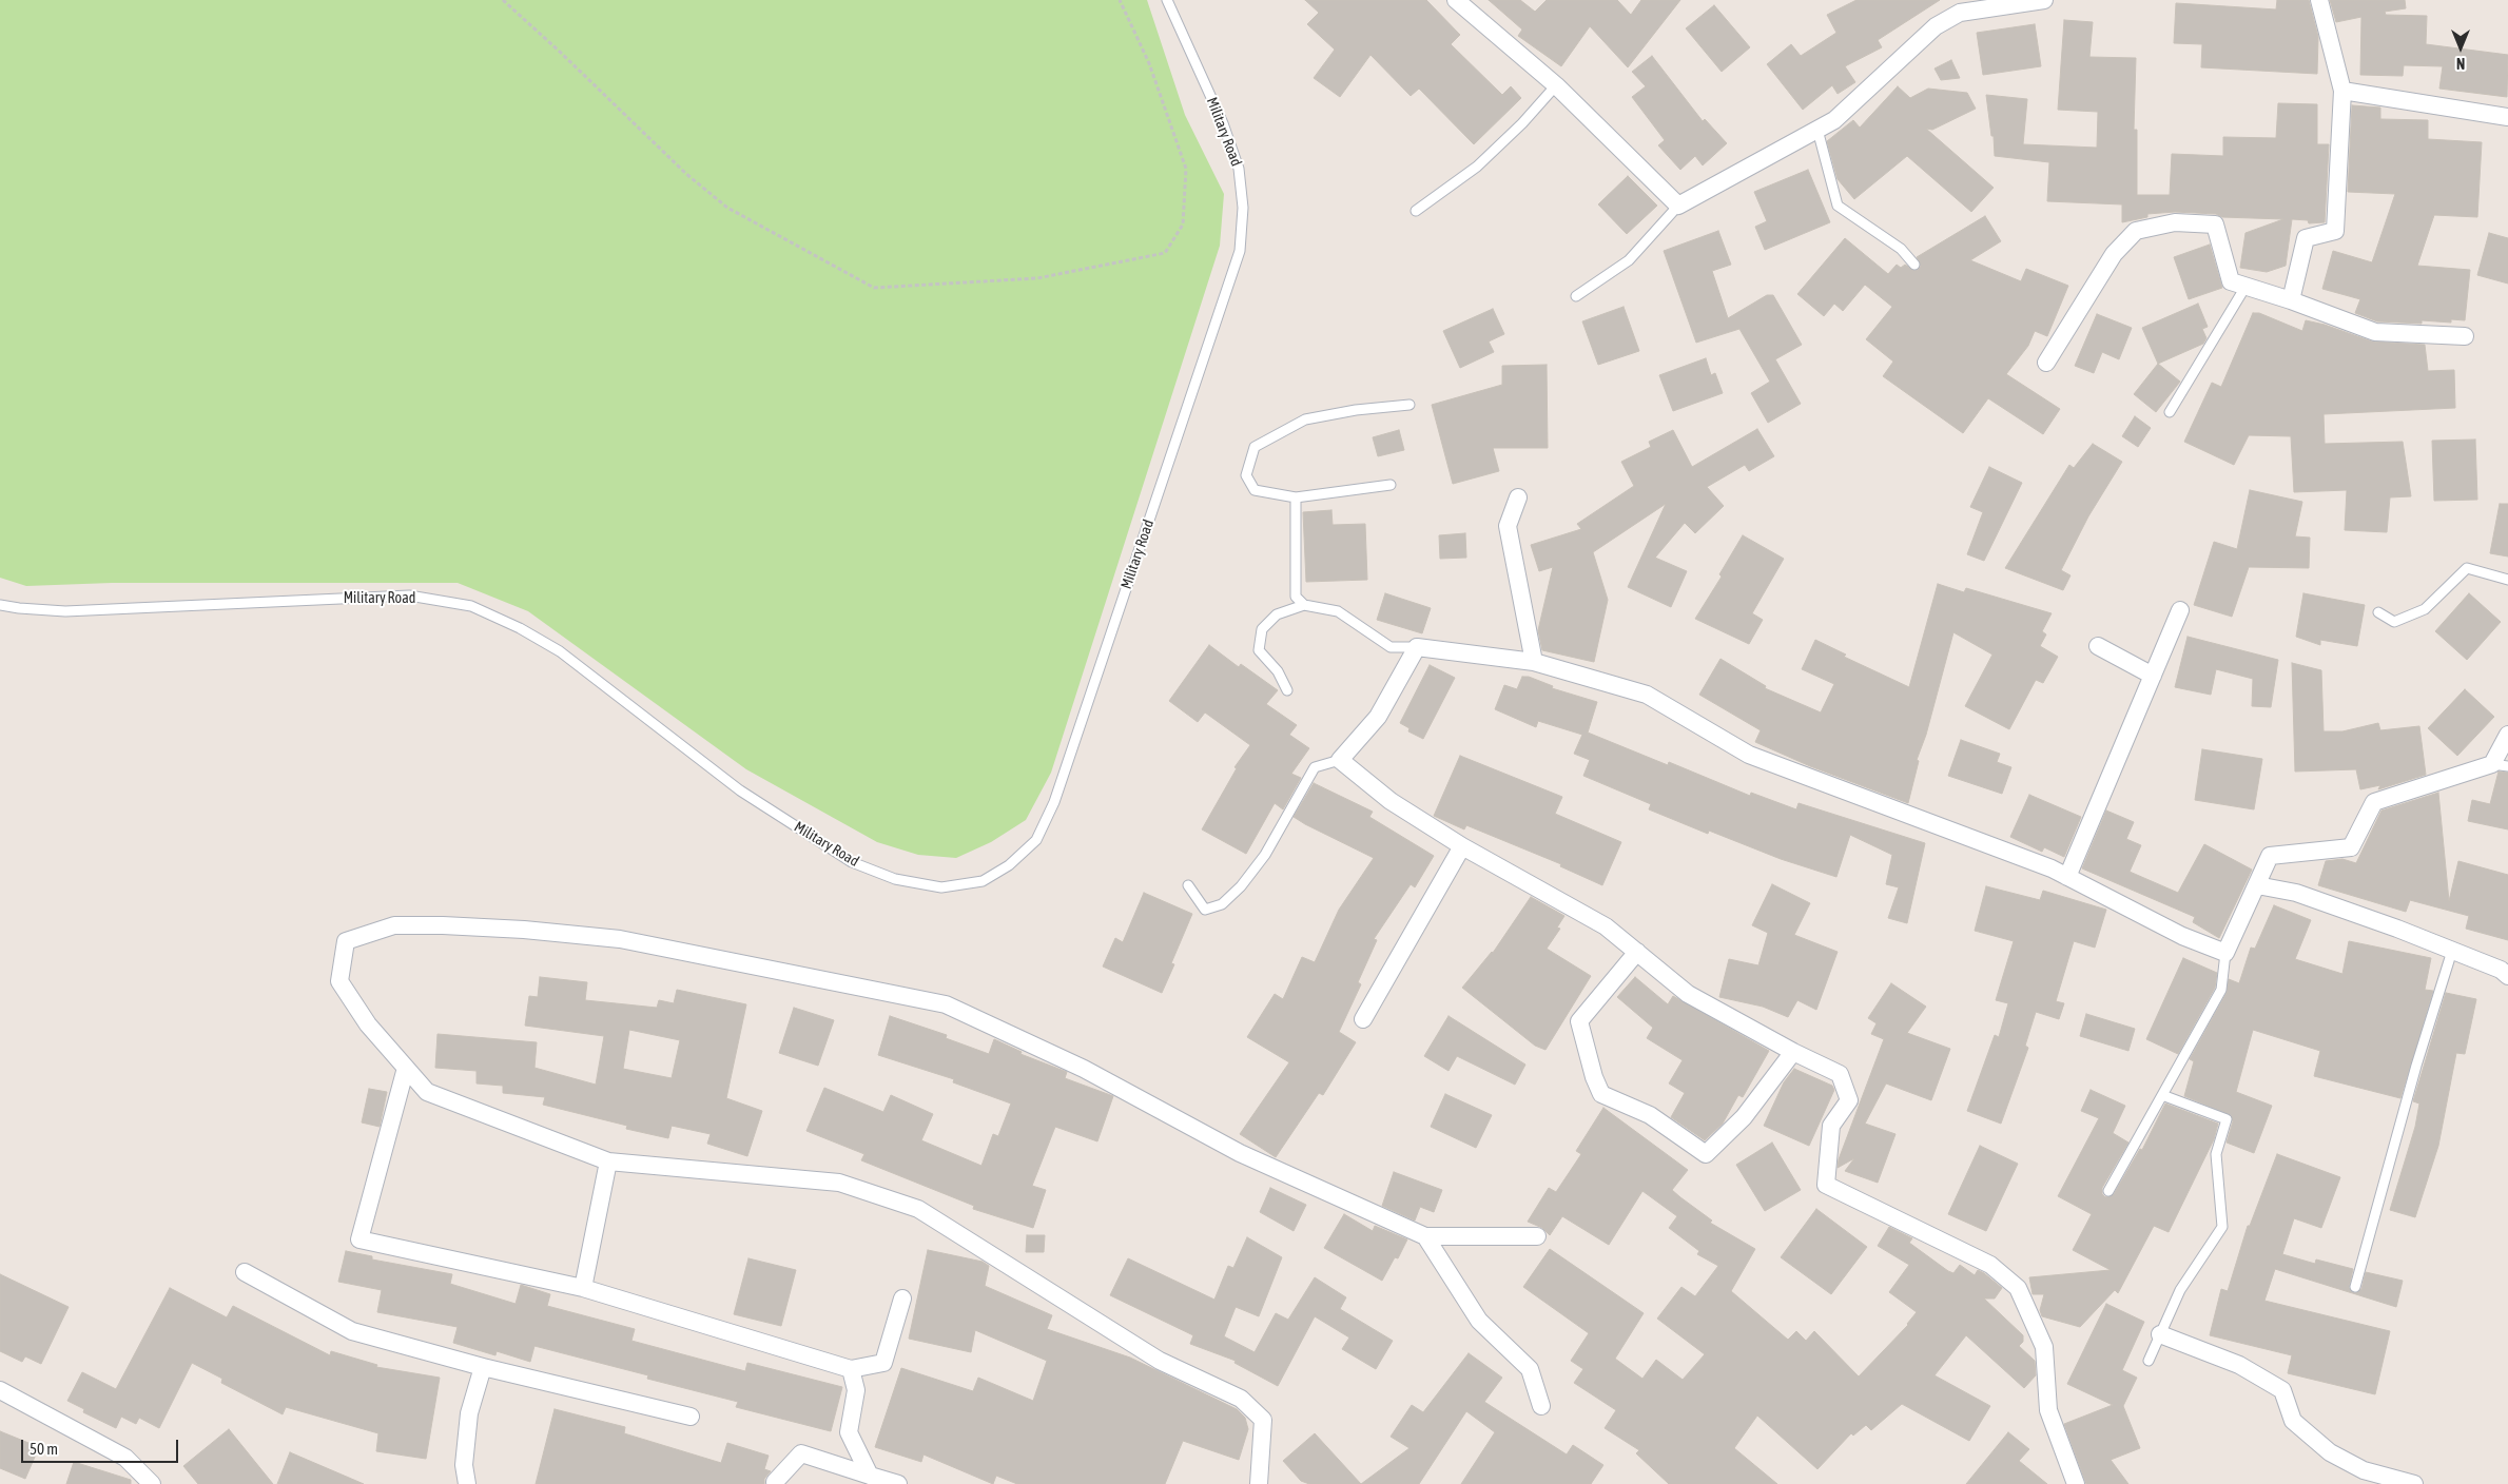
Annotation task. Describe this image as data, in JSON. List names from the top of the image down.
{
  "streets": {
    "lane": ["Military Road"]
  },
  "scale_bar": "50 m",
  "north": "bottom"
}
